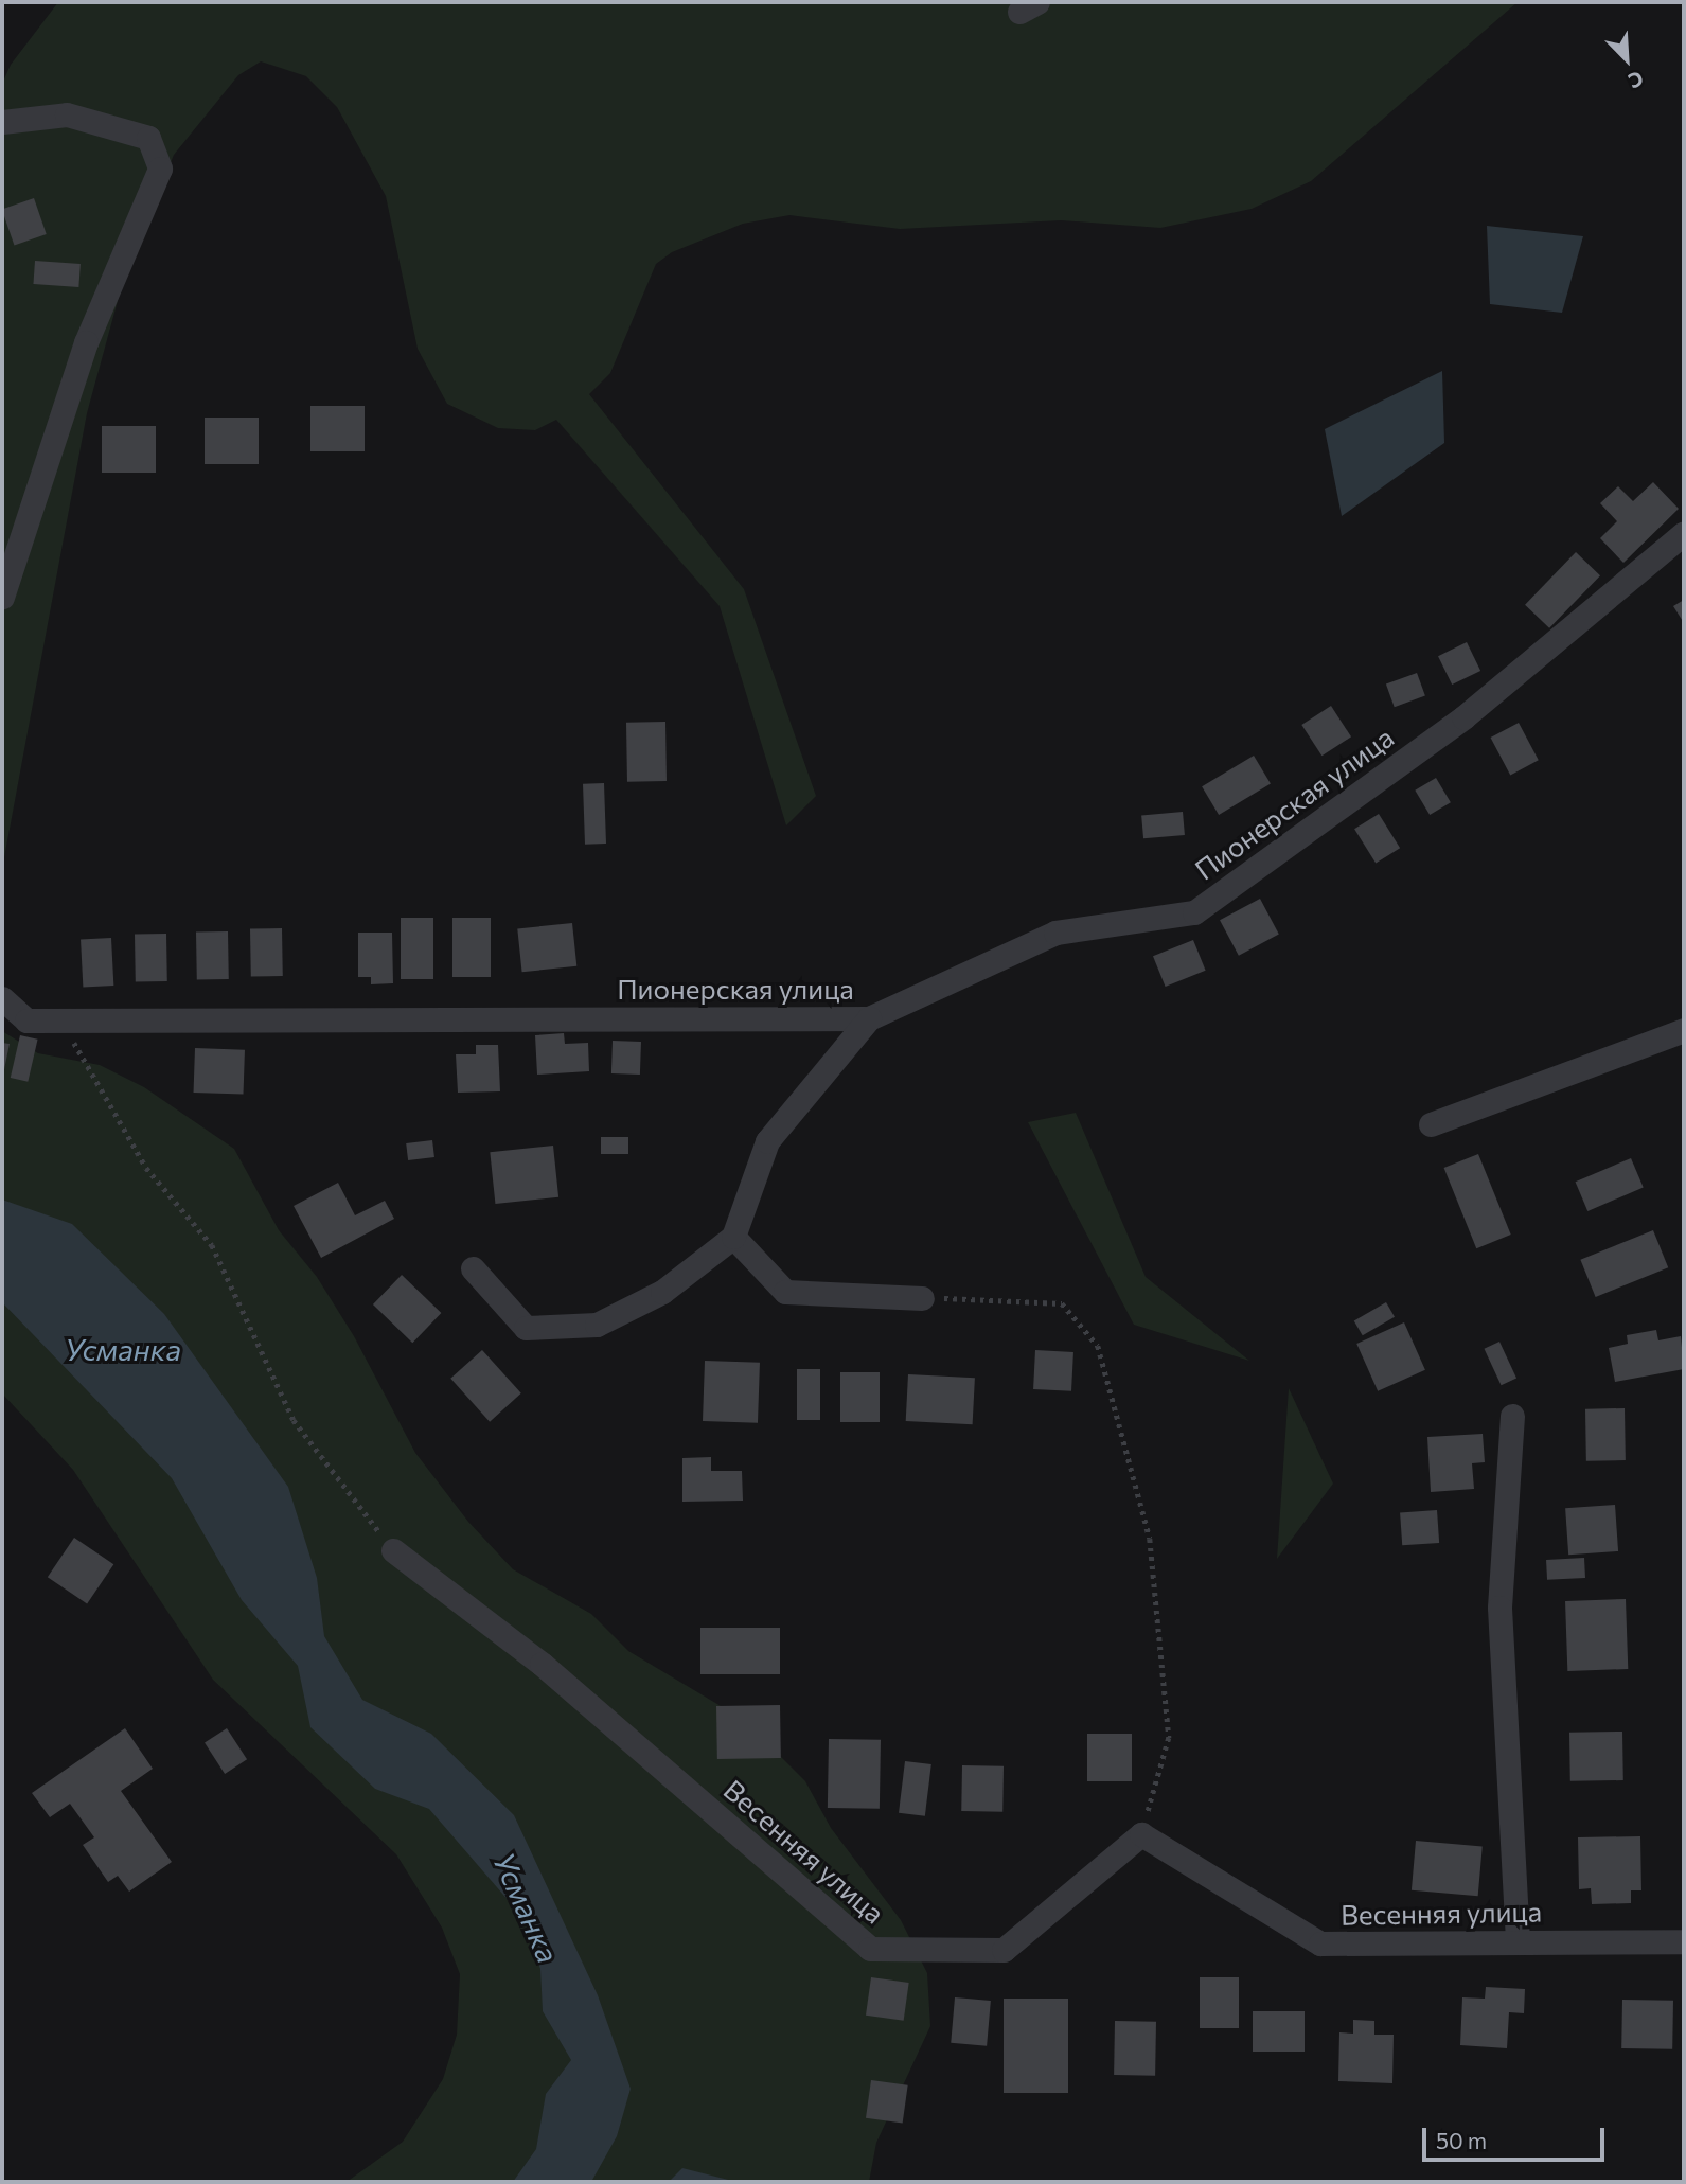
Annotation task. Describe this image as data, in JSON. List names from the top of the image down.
{
  "streets": {
    "street": ["Пионерская улица", "Весенняя улица"]
  },
  "water": ["Усманка"],
  "scale_bar": "50 m",
  "north": "bottom right"
}
